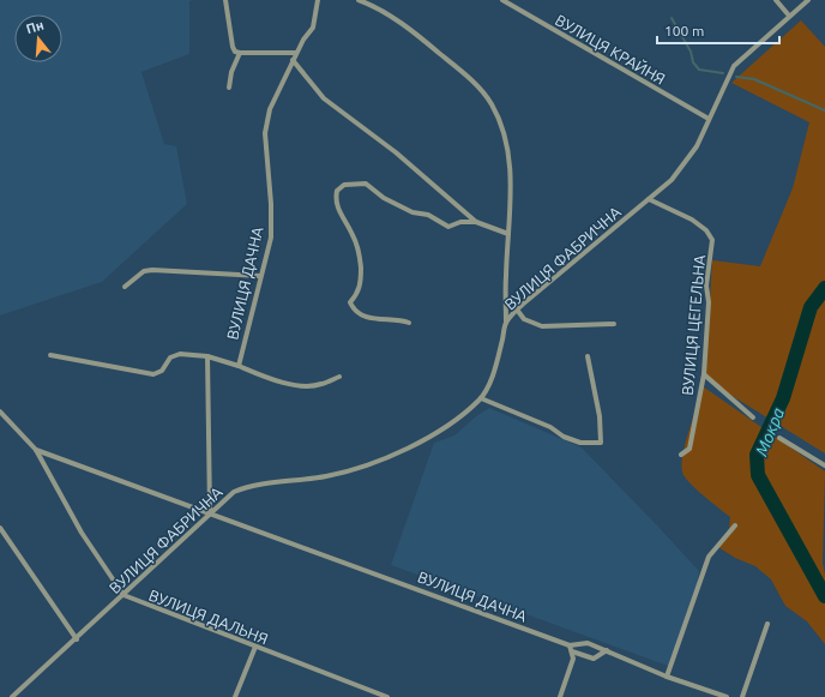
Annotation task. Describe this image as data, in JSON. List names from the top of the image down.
{
  "streets": {
    "street": [
      "ВУЛИЦЯ КРАЙНЯ",
      "ВУЛИЦЯ ФАБРИЧНА",
      "ВУЛИЦЯ ДАЧНА",
      "ВУЛИЦЯ ЦЕГЕЛЬНА",
      "ВУЛИЦЯ ДАЛЬНЯ"
    ]
  },
  "crossings": [
    ["ВУЛИЦЯ КРАЙНЯ", "ВУЛИЦЯ ФАБРИЧНА"],
    ["ВУЛИЦЯ ФАБРИЧНА", "ВУЛИЦЯ ДАЧНА"],
    ["ВУЛИЦЯ ФАБРИЧНА", "ВУЛИЦЯ ЦЕГЕЛЬНА"],
    ["ВУЛИЦЯ ФАБРИЧНА", "ВУЛИЦЯ ДАЛЬНЯ"]
  ],
  "water": ["Мокра"],
  "scale_bar": "100 m",
  "north": "top"
}
